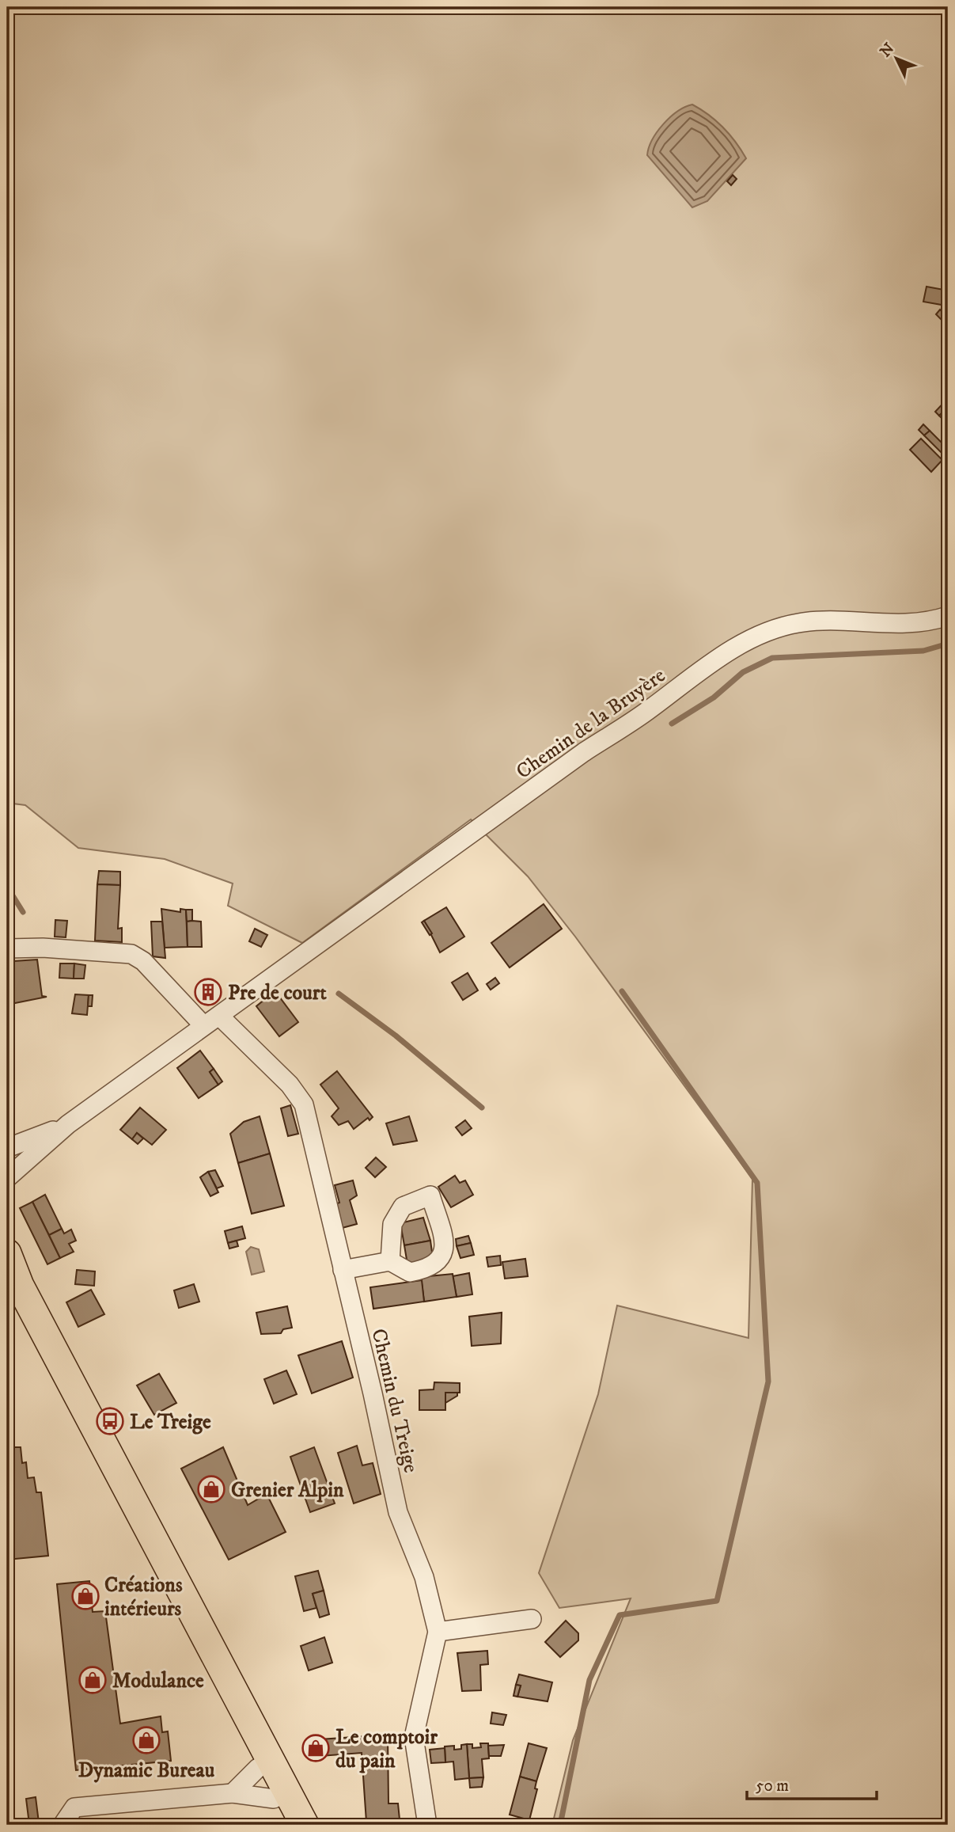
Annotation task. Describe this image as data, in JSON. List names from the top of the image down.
{
  "streets": {
    "street": ["Chemin de la Bruyère", "Chemin du Treige"]
  },
  "crossings": [
    ["Chemin de la Bruyère", "Chemin du Treige"]
  ],
  "places": {
    "building": ["Pre de court"],
    "bus stop": ["Le Treige"],
    "shop": [
      "Grenier Alpin",
      "Créations intérieurs",
      "Modulance",
      "Dynamic Bureau",
      "Le comptoir du pain"
    ]
  },
  "scale_bar": "50 m",
  "north": "top left"
}
